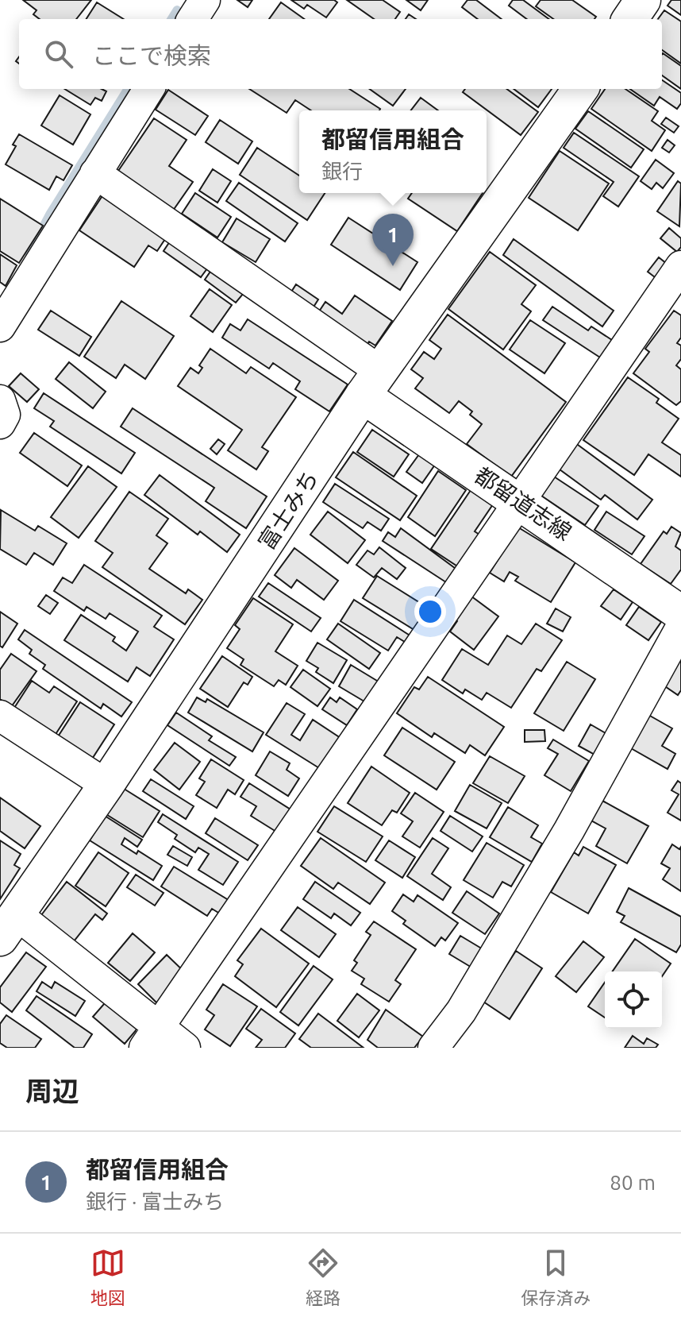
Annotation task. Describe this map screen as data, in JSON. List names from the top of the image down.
{
  "streets": {
    "main road": ["都留道志線", "富士みち"]
  },
  "crossings": [
    ["都留道志線", "富士みち"]
  ],
  "page": {
    "search": "ここで検索",
    "popup": ["都留信用組合", "銀行"],
    "pins": "1",
    "heading": "周辺",
    "list": [
      {
        "mark": "1",
        "name": "都留信用組合",
        "note": "銀行 · 富士みち",
        "value": "80 m"
      }
    ],
    "nav": ["地図", "経路", "保存済み"]
  }
}
